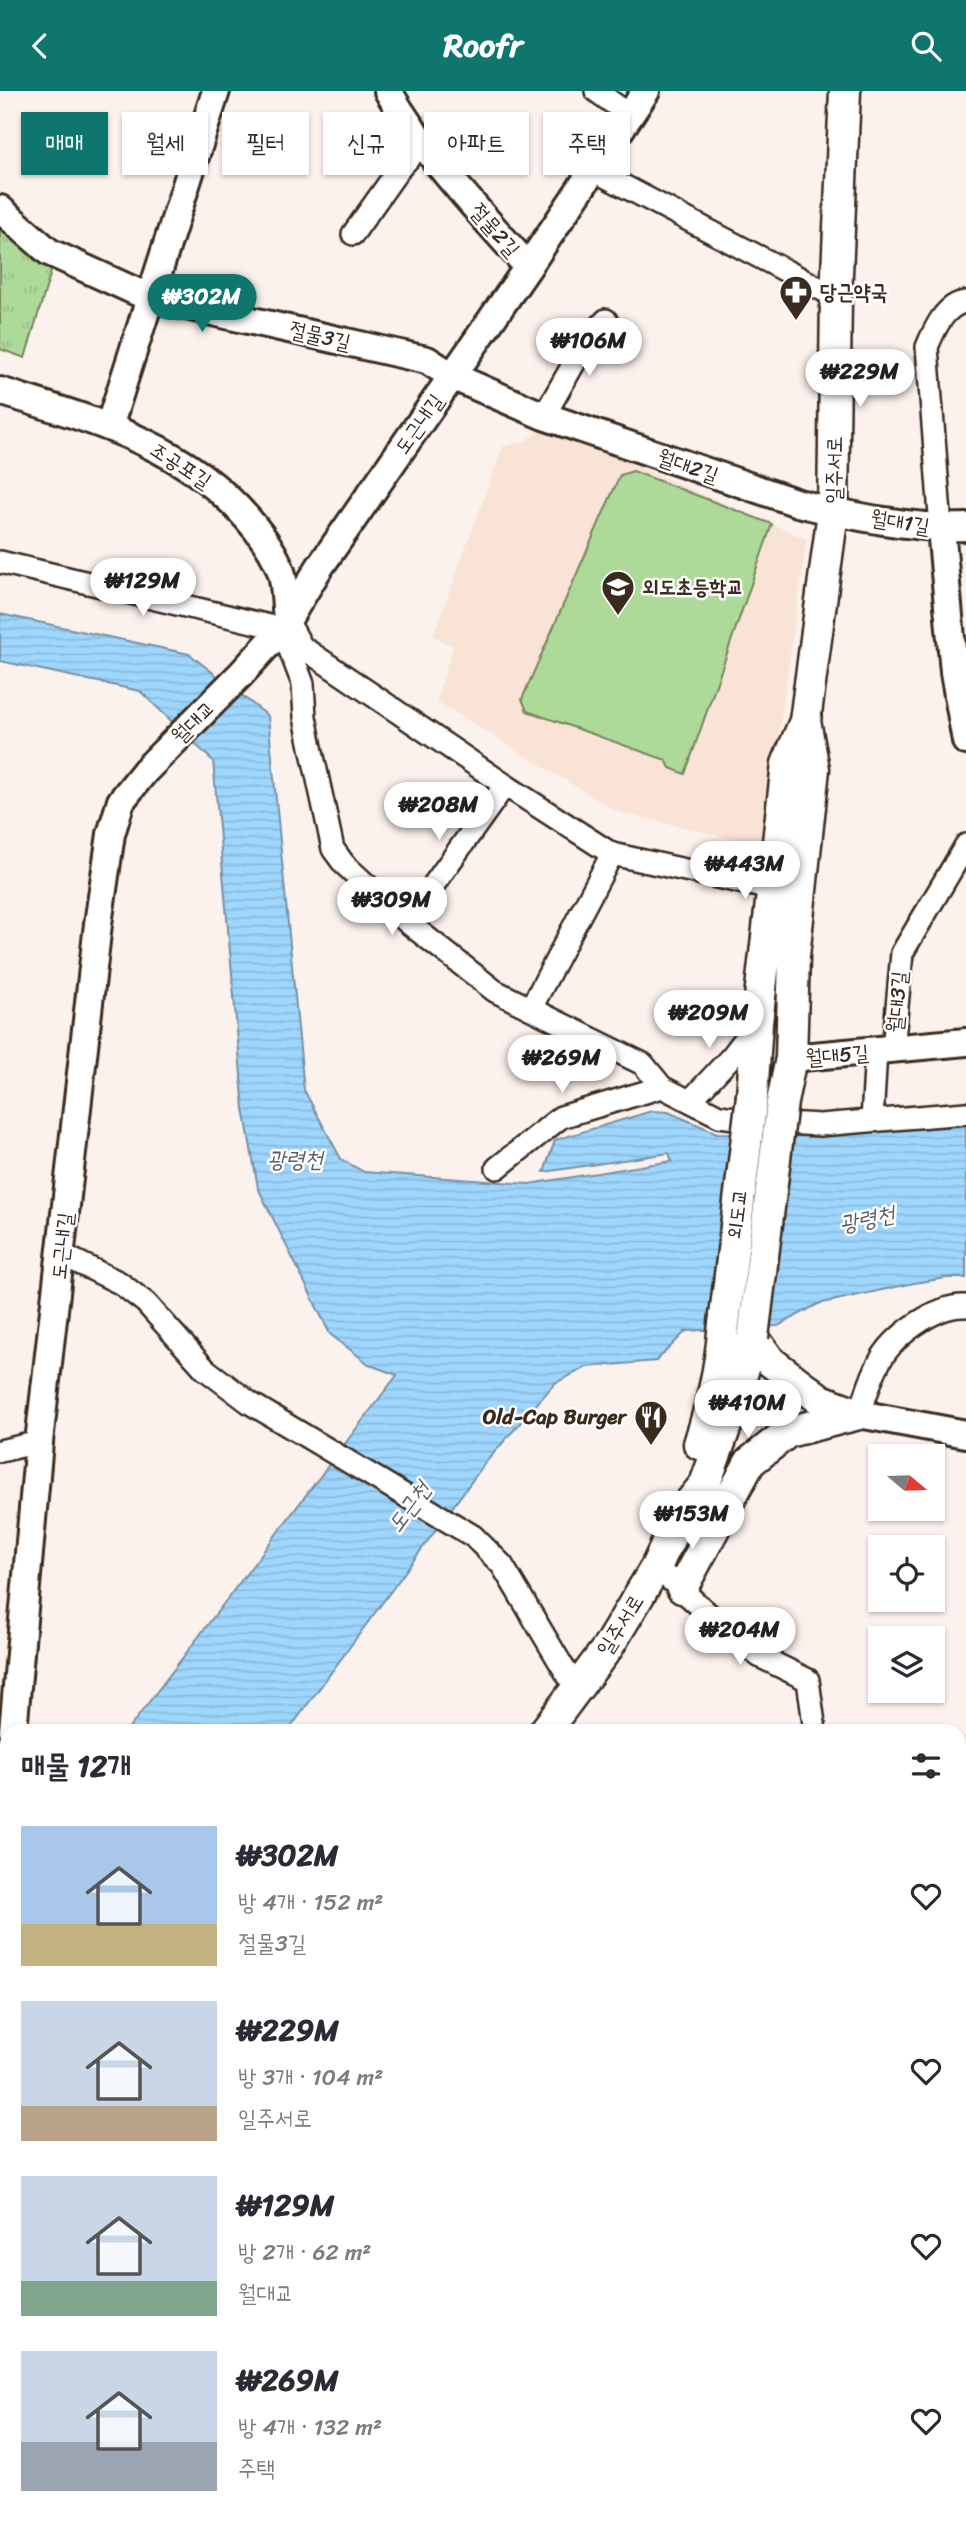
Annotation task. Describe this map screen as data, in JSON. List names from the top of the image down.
{
  "streets": {
    "main road": ["일주서로", "외도교"],
    "street": [
      "절물2길",
      "절물3길",
      "도근내길",
      "조공포길",
      "월대2길",
      "월대1길",
      "월대교",
      "월대3길",
      "월대5길"
    ]
  },
  "crossings": [
    ["절물2길", "도근내길"],
    ["절물3길", "도근내길"],
    ["절물3길", "월대2길"],
    ["도근내길", "조공포길"],
    ["도근내길", "월대2길"],
    ["도근내길", "월대교"],
    ["월대2길", "일주서로"],
    ["월대2길", "월대1길"],
    ["일주서로", "월대1길"],
    ["일주서로", "월대5길"],
    ["일주서로", "외도교"],
    ["월대3길", "월대5길"]
  ],
  "water": ["광령천", "도근천"],
  "places": {
    "pharmacy": ["당근약국"],
    "school or university": ["외도초등학교"],
    "restaurant": ["Old-Cap Burger"]
  },
  "north": "right",
  "page": {
    "header": "Roofr",
    "chip": [
      "매매",
      "월세",
      "필터",
      "신규",
      "아파트",
      "주택"
    ],
    "price": [
      "₩302M",
      "₩106M",
      "₩229M",
      "₩129M",
      "₩208M",
      "₩443M",
      "₩309M",
      "₩209M",
      "₩269M",
      "₩410M",
      "₩153M",
      "₩204M"
    ],
    "heading": "매물 12개",
    "list": [
      {
        "name": "₩302M",
        "note": "방 4개 · 152 m² · 절물3길"
      },
      {
        "name": "₩229M",
        "note": "방 3개 · 104 m² · 일주서로"
      },
      {
        "name": "₩129M",
        "note": "방 2개 · 62 m² · 월대교"
      },
      {
        "name": "₩269M",
        "note": "방 4개 · 132 m² · 주택"
      }
    ]
  }
}
